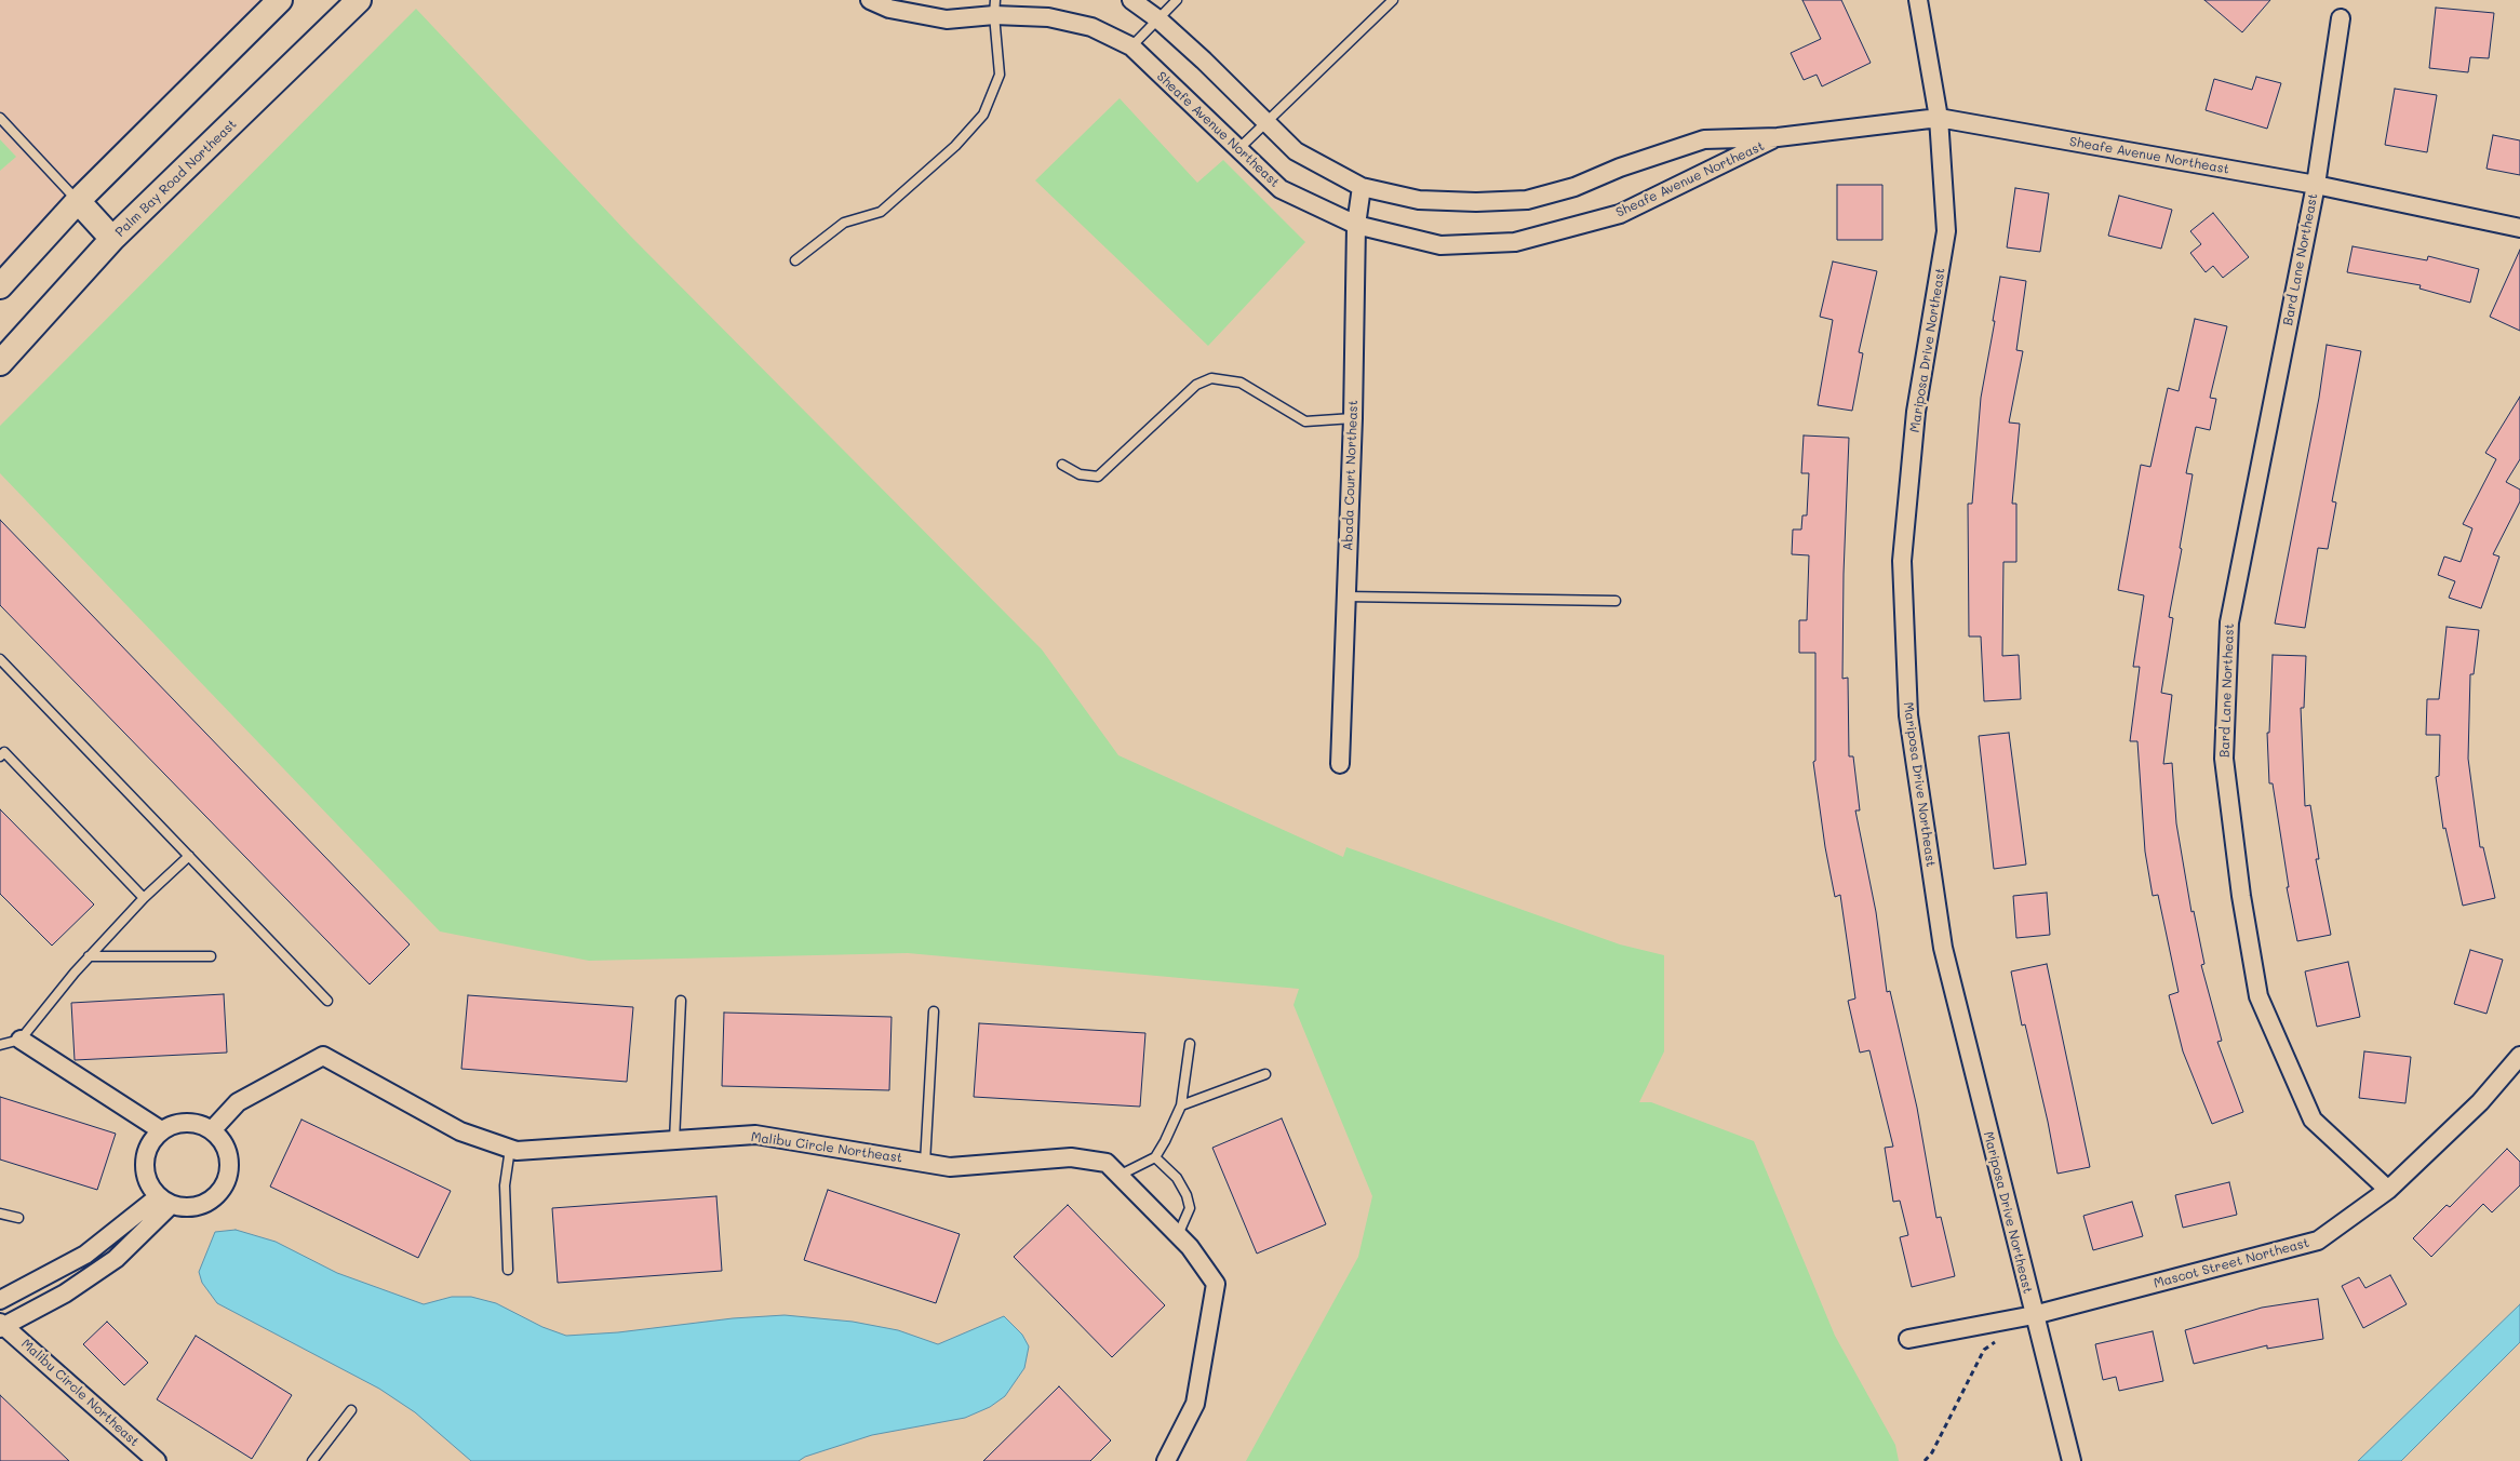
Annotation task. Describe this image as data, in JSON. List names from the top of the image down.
{
  "streets": {
    "main road": ["Palm Bay Road Northeast"],
    "street": [
      "Sheafe Avenue Northeast",
      "Bard Lane Northeast",
      "Mariposa Drive Northeast",
      "Abada Court Northeast",
      "Malibu Circle Northeast",
      "Mascot Street Northeast"
    ]
  },
  "crossings": [
    ["Sheafe Avenue Northeast", "Bard Lane Northeast"],
    ["Sheafe Avenue Northeast", "Mariposa Drive Northeast"],
    ["Sheafe Avenue Northeast", "Abada Court Northeast"],
    ["Bard Lane Northeast", "Mascot Street Northeast"],
    ["Mariposa Drive Northeast", "Mascot Street Northeast"]
  ]
}
